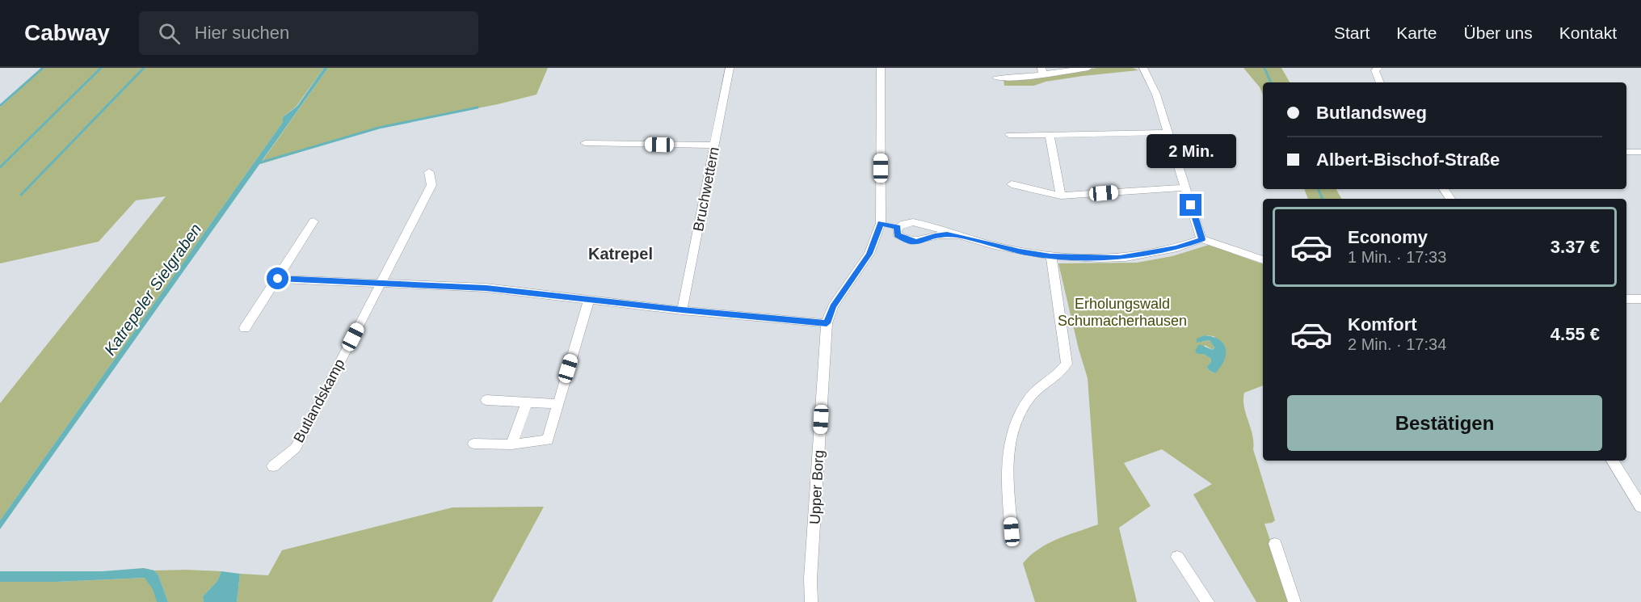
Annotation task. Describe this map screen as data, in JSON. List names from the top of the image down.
{
  "streets": {
    "street": ["Bruchwettern", "Butlandskamp", "Upper Borg"]
  },
  "districts": ["Katrepel"],
  "water": ["Katrepeler Sielgraben"],
  "parks": ["Erholungswald Schumacherhausen"],
  "page": {
    "header": "Cabway",
    "search": "Hier suchen",
    "nav": [
      "Start",
      "Karte",
      "Über uns",
      "Kontakt"
    ],
    "banner": ["Butlandsweg", "Albert-Bischof-Straße"],
    "bubble": "2 Min.",
    "list": [
      {
        "name": "Economy",
        "note": "1 Min. · 17:33",
        "value": "3.37 €"
      },
      {
        "name": "Komfort",
        "note": "2 Min. · 17:34",
        "value": "4.55 €"
      }
    ],
    "buttons": "Bestätigen"
  }
}
